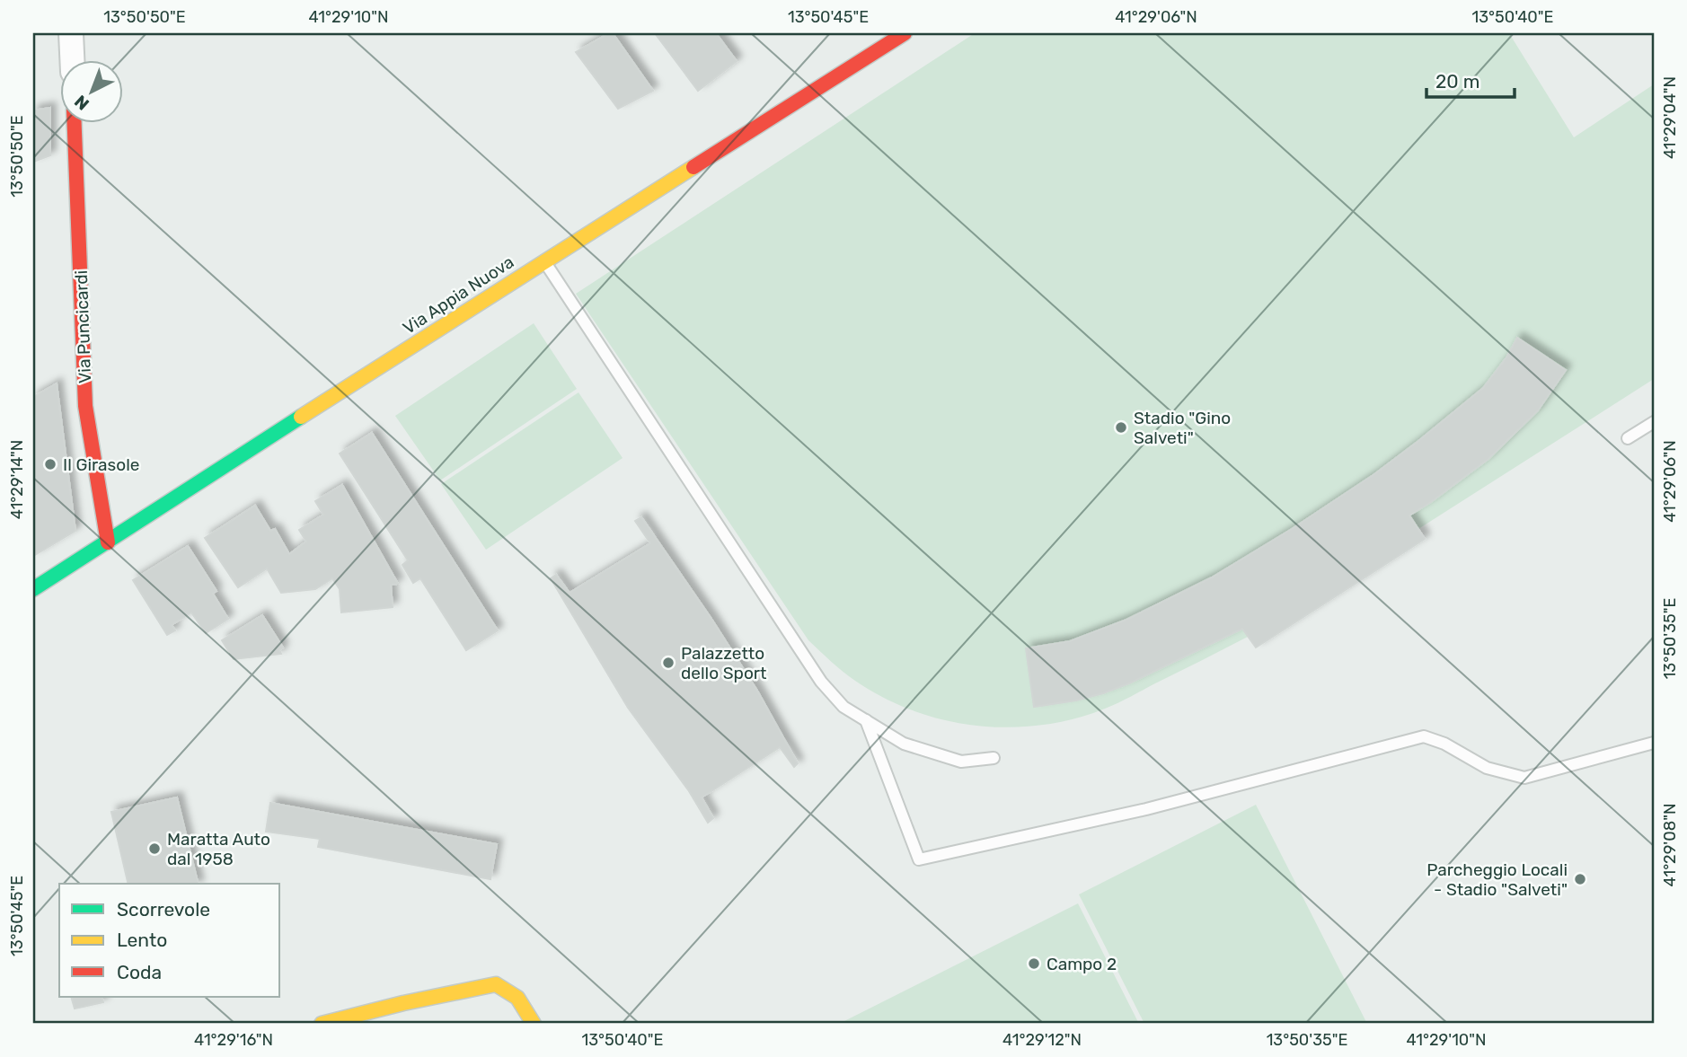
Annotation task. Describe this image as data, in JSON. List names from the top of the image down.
{
  "streets": {
    "street": ["Via Appia Nuova", "Via Puncicardi"]
  },
  "crossings": [
    ["Via Appia Nuova", "Via Puncicardi"]
  ],
  "places": [
    "Stadio \"Gino Salveti\"",
    "Il Girasole",
    "Palazzetto dello Sport",
    "Maratta Auto dal 1958",
    "Parcheggio Locali - Stadio \"Salveti\"",
    "Campo 2"
  ],
  "legend": ["Scorrevole", "Lento", "Coda"],
  "scale_bar": "20 m",
  "north": "bottom left",
  "coordinates": [
    "13°50'50\"E",
    "41°29'10\"N",
    "13°50'45\"E",
    "41°29'06\"N",
    "13°50'40\"E",
    "41°29'04\"N",
    "41°29'14\"N",
    "13°50'35\"E",
    "41°29'08\"N",
    "41°29'16\"N",
    "41°29'12\"N"
  ]
}
